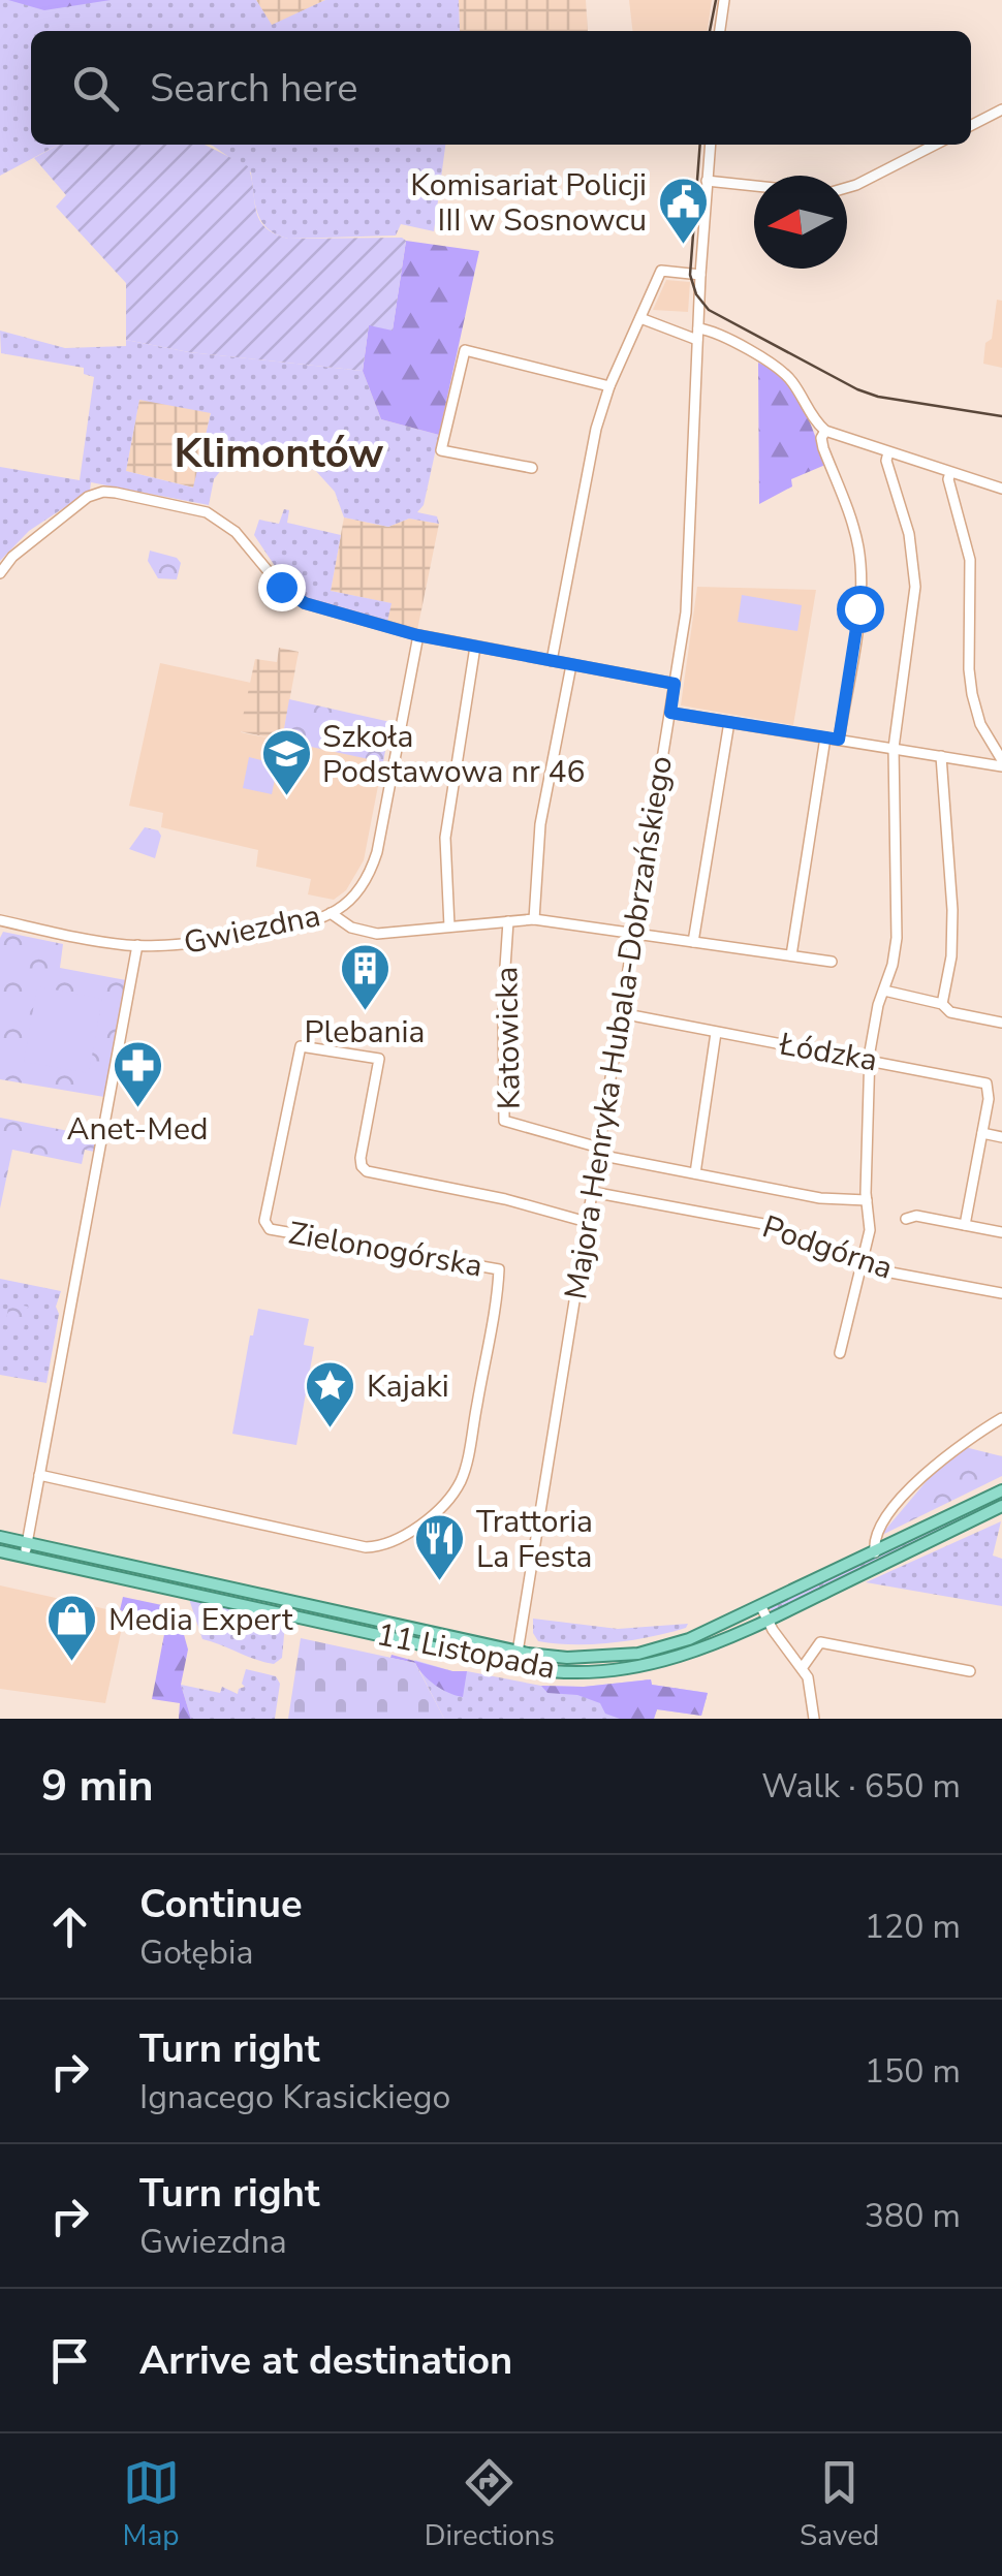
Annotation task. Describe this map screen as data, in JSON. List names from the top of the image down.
{
  "streets": {
    "main road": ["11 Listopada"],
    "street": [
      "Gwiezdna",
      "Majora Henryka Hubala-Dobrzańskiego",
      "Katowicka",
      "Łódzka",
      "Podgórna",
      "Zielonogórska"
    ]
  },
  "crossings": [
    ["Majora Henryka Hubala-Dobrzańskiego", "Katowicka"],
    ["Majora Henryka Hubala-Dobrzańskiego", "Łódzka"],
    ["Majora Henryka Hubala-Dobrzańskiego", "Podgórna"],
    ["Majora Henryka Hubala-Dobrzańskiego", "Zielonogórska"],
    ["Majora Henryka Hubala-Dobrzańskiego", "11 Listopada"]
  ],
  "districts": ["Klimontów"],
  "places": {
    "public building": ["Komisariat Policji III w Sosnowcu"],
    "school or university": ["Szkoła Podstawowa nr 46"],
    "building": ["Plebania"],
    "pharmacy": ["Anet-Med"],
    "place": ["Kajaki"],
    "restaurant": ["Trattoria La Festa"],
    "shop": ["Media Expert"]
  },
  "north": "left",
  "page": {
    "search": "Search here",
    "heading": ["9 min", "Walk · 650 m"],
    "list": [
      ["Continue", "Gołębia", "120 m"],
      ["Turn right", "Ignacego Krasickiego", "150 m"],
      ["Turn right", "Gwiezdna", "380 m"],
      "Arrive at destination"
    ],
    "nav": ["Map", "Directions", "Saved"]
  }
}
